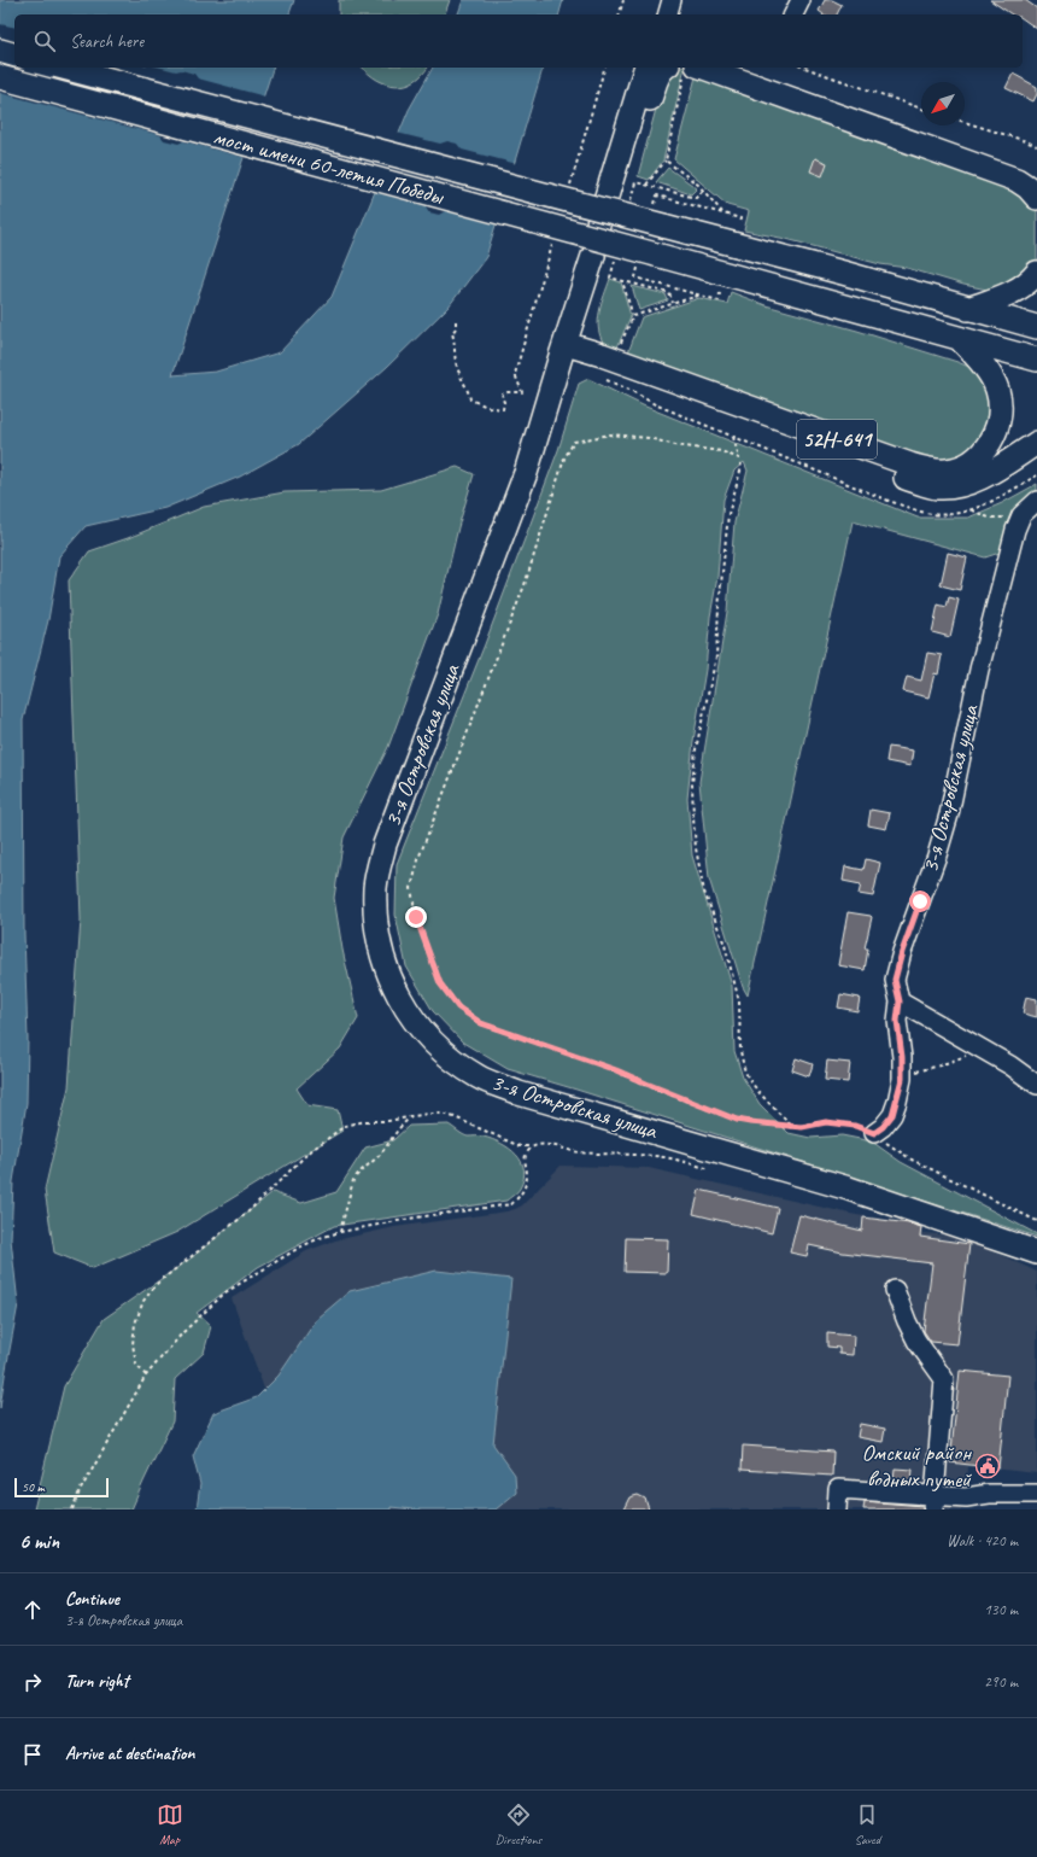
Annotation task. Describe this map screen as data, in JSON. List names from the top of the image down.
{
  "streets": {
    "main road": ["мост имени 60-летия Победы", "52Н-641", "3-я Островская улица"]
  },
  "crossings": [
    ["мост имени 60-летия Победы", "52Н-641"],
    ["52Н-641", "3-я Островская улица"]
  ],
  "places": {
    "public building": ["Омский район водных путей"]
  },
  "scale_bar": "50 m",
  "north": "bottom left",
  "page": {
    "search": "Search here",
    "scale": "50 m",
    "heading": ["6 min", "Walk · 420 m"],
    "list": [
      ["Continue", "3-я Островская улица", "130 m"],
      ["Turn right", "290 m"],
      "Arrive at destination"
    ],
    "nav": ["Map", "Directions", "Saved"]
  }
}
